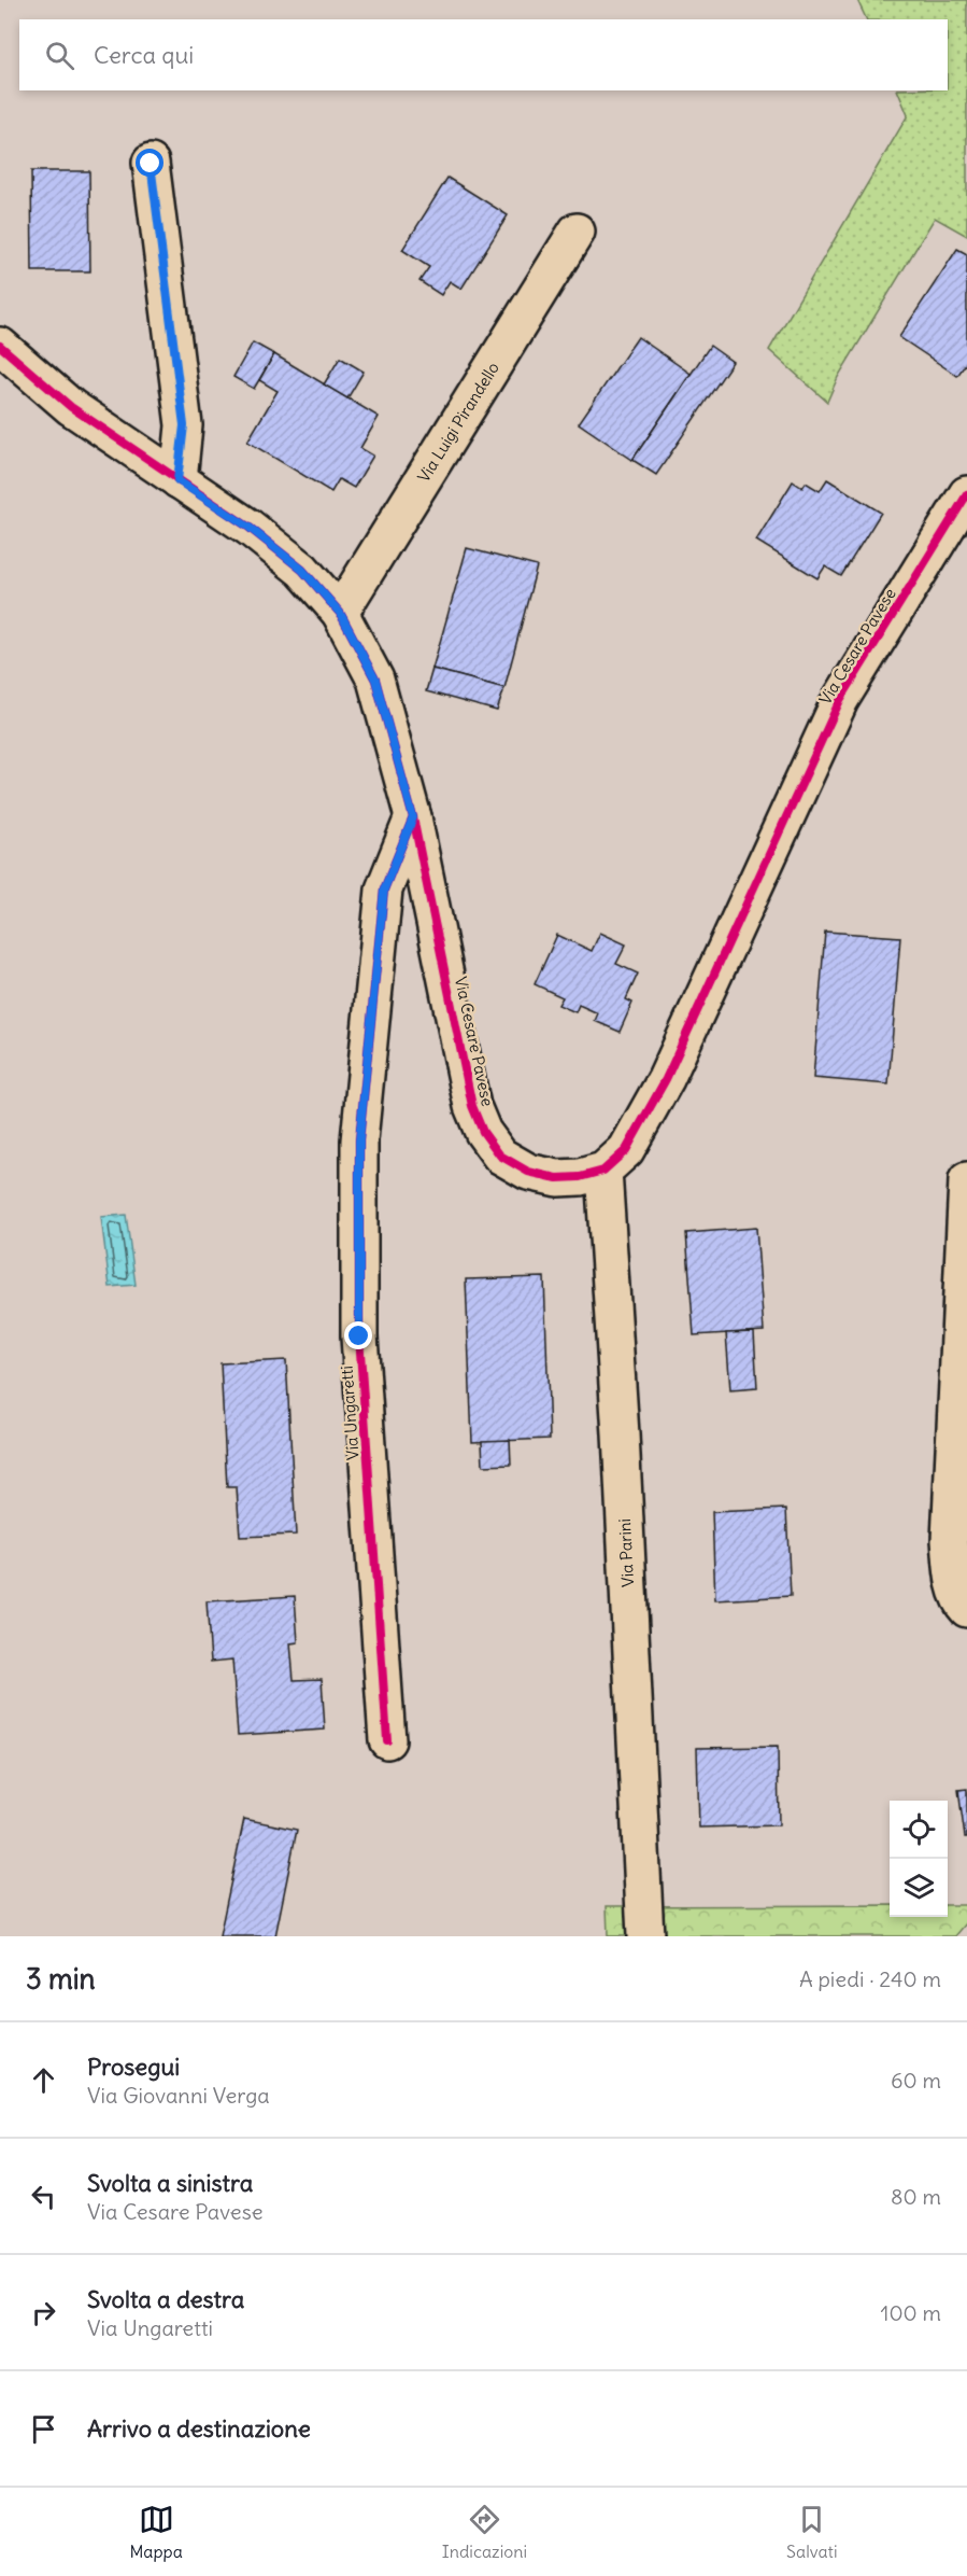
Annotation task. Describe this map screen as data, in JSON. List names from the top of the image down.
{
  "streets": {
    "street": [
      "Via Luigi Pirandello",
      "Via Cesare Pavese",
      "Via Ungaretti",
      "Via Parini"
    ]
  },
  "crossings": [
    ["Via Luigi Pirandello", "Via Cesare Pavese"],
    ["Via Cesare Pavese", "Via Ungaretti"],
    ["Via Cesare Pavese", "Via Parini"]
  ],
  "page": {
    "search": "Cerca qui",
    "heading": ["3 min", "A piedi · 240 m"],
    "list": [
      ["Prosegui", "Via Giovanni Verga", "60 m"],
      ["Svolta a sinistra", "Via Cesare Pavese", "80 m"],
      ["Svolta a destra", "Via Ungaretti", "100 m"],
      "Arrivo a destinazione"
    ],
    "nav": ["Mappa", "Indicazioni", "Salvati"]
  }
}
